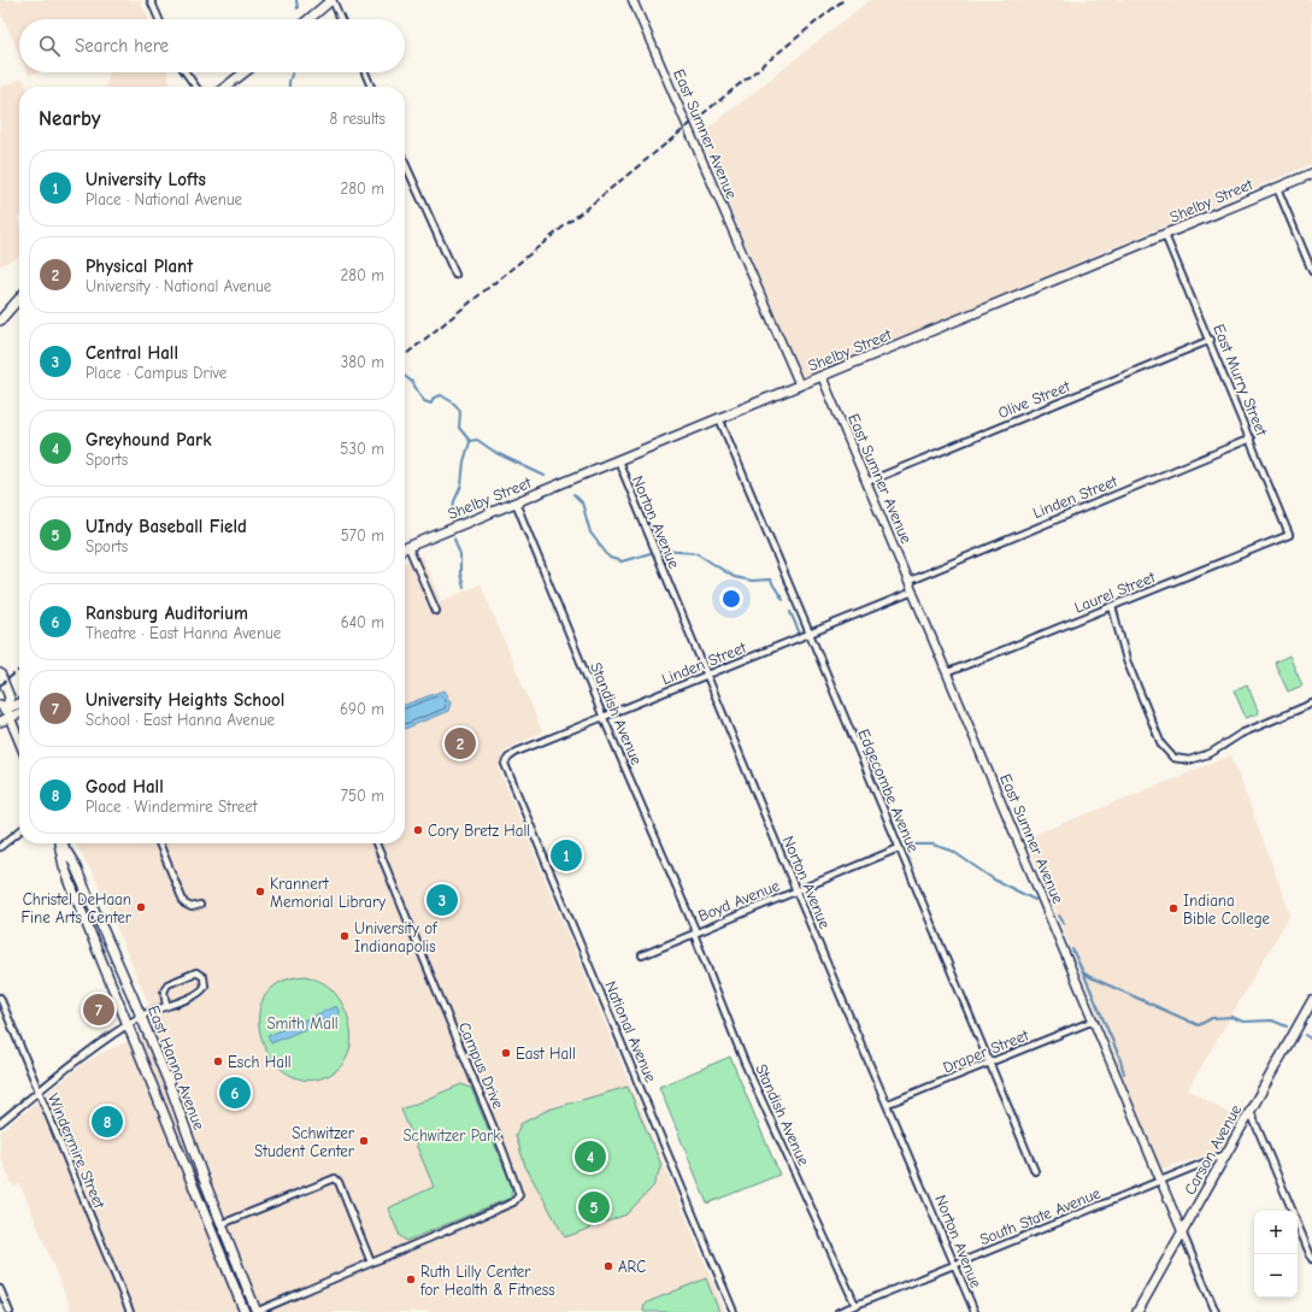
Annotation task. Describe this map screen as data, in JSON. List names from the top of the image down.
{
  "streets": {
    "main road": ["Shelby Street", "East Hanna Avenue", "Carson Avenue"],
    "street": [
      "East Sumner Avenue",
      "East Murry Street",
      "Olive Street",
      "Linden Street",
      "Norton Avenue",
      "Laurel Street",
      "Standish Avenue",
      "Edgecombe Avenue",
      "Boyd Avenue",
      "National Avenue",
      "Draper Street",
      "Campus Drive",
      "Windermire Street",
      "South State Avenue"
    ]
  },
  "crossings": [
    ["East Sumner Avenue", "Shelby Street"],
    ["East Sumner Avenue", "Olive Street"],
    ["East Sumner Avenue", "Linden Street"],
    ["East Sumner Avenue", "Laurel Street"],
    ["East Sumner Avenue", "Draper Street"],
    ["East Sumner Avenue", "Carson Avenue"],
    ["East Sumner Avenue", "South State Avenue"],
    ["Shelby Street", "East Murry Street"],
    ["Shelby Street", "Norton Avenue"],
    ["Shelby Street", "Standish Avenue"],
    ["Shelby Street", "Edgecombe Avenue"],
    ["East Murry Street", "Olive Street"],
    ["East Murry Street", "Linden Street"],
    ["East Murry Street", "Laurel Street"],
    ["Linden Street", "Norton Avenue"],
    ["Linden Street", "Standish Avenue"],
    ["Linden Street", "Edgecombe Avenue"],
    ["Linden Street", "National Avenue"],
    ["Norton Avenue", "Boyd Avenue"],
    ["Norton Avenue", "Draper Street"],
    ["Norton Avenue", "South State Avenue"],
    ["Standish Avenue", "Boyd Avenue"],
    ["Standish Avenue", "South State Avenue"],
    ["Edgecombe Avenue", "Boyd Avenue"],
    ["Edgecombe Avenue", "Draper Street"],
    ["Campus Drive", "East Hanna Avenue"],
    ["Carson Avenue", "South State Avenue"]
  ],
  "parks": ["Smith Mall", "Schwitzer Park"],
  "places": [
    "Cory Bretz Hall",
    "Krannert Memorial Library",
    "Christel DeHaan Fine Arts Center",
    "Indiana Bible College",
    "University of Indianapolis",
    "East Hall",
    "Esch Hall",
    "Schwitzer Student Center",
    "ARC",
    "Ruth Lilly Center for Health & Fitness"
  ],
  "page": {
    "search": "Search here",
    "heading": ["Nearby", "8 results"],
    "list": [
      {
        "mark": "1",
        "name": "University Lofts",
        "note": "Place · National Avenue",
        "value": "280 m"
      },
      {
        "mark": "2",
        "name": "Physical Plant",
        "note": "University · National Avenue",
        "value": "280 m"
      },
      {
        "mark": "3",
        "name": "Central Hall",
        "note": "Place · Campus Drive",
        "value": "380 m"
      },
      {
        "mark": "4",
        "name": "Greyhound Park",
        "note": "Sports",
        "value": "530 m"
      },
      {
        "mark": "5",
        "name": "UIndy Baseball Field",
        "note": "Sports",
        "value": "570 m"
      },
      {
        "mark": "6",
        "name": "Ransburg Auditorium",
        "note": "Theatre · East Hanna Avenue",
        "value": "640 m"
      },
      {
        "mark": "7",
        "name": "University Heights School",
        "note": "School · East Hanna Avenue",
        "value": "690 m"
      },
      {
        "mark": "8",
        "name": "Good Hall",
        "note": "Place · Windermire Street",
        "value": "750 m"
      }
    ],
    "pins": [
      "2",
      "1",
      "3",
      "7",
      "6",
      "8",
      "4",
      "5"
    ],
    "map_buttons": ["+", "−"]
  }
}
